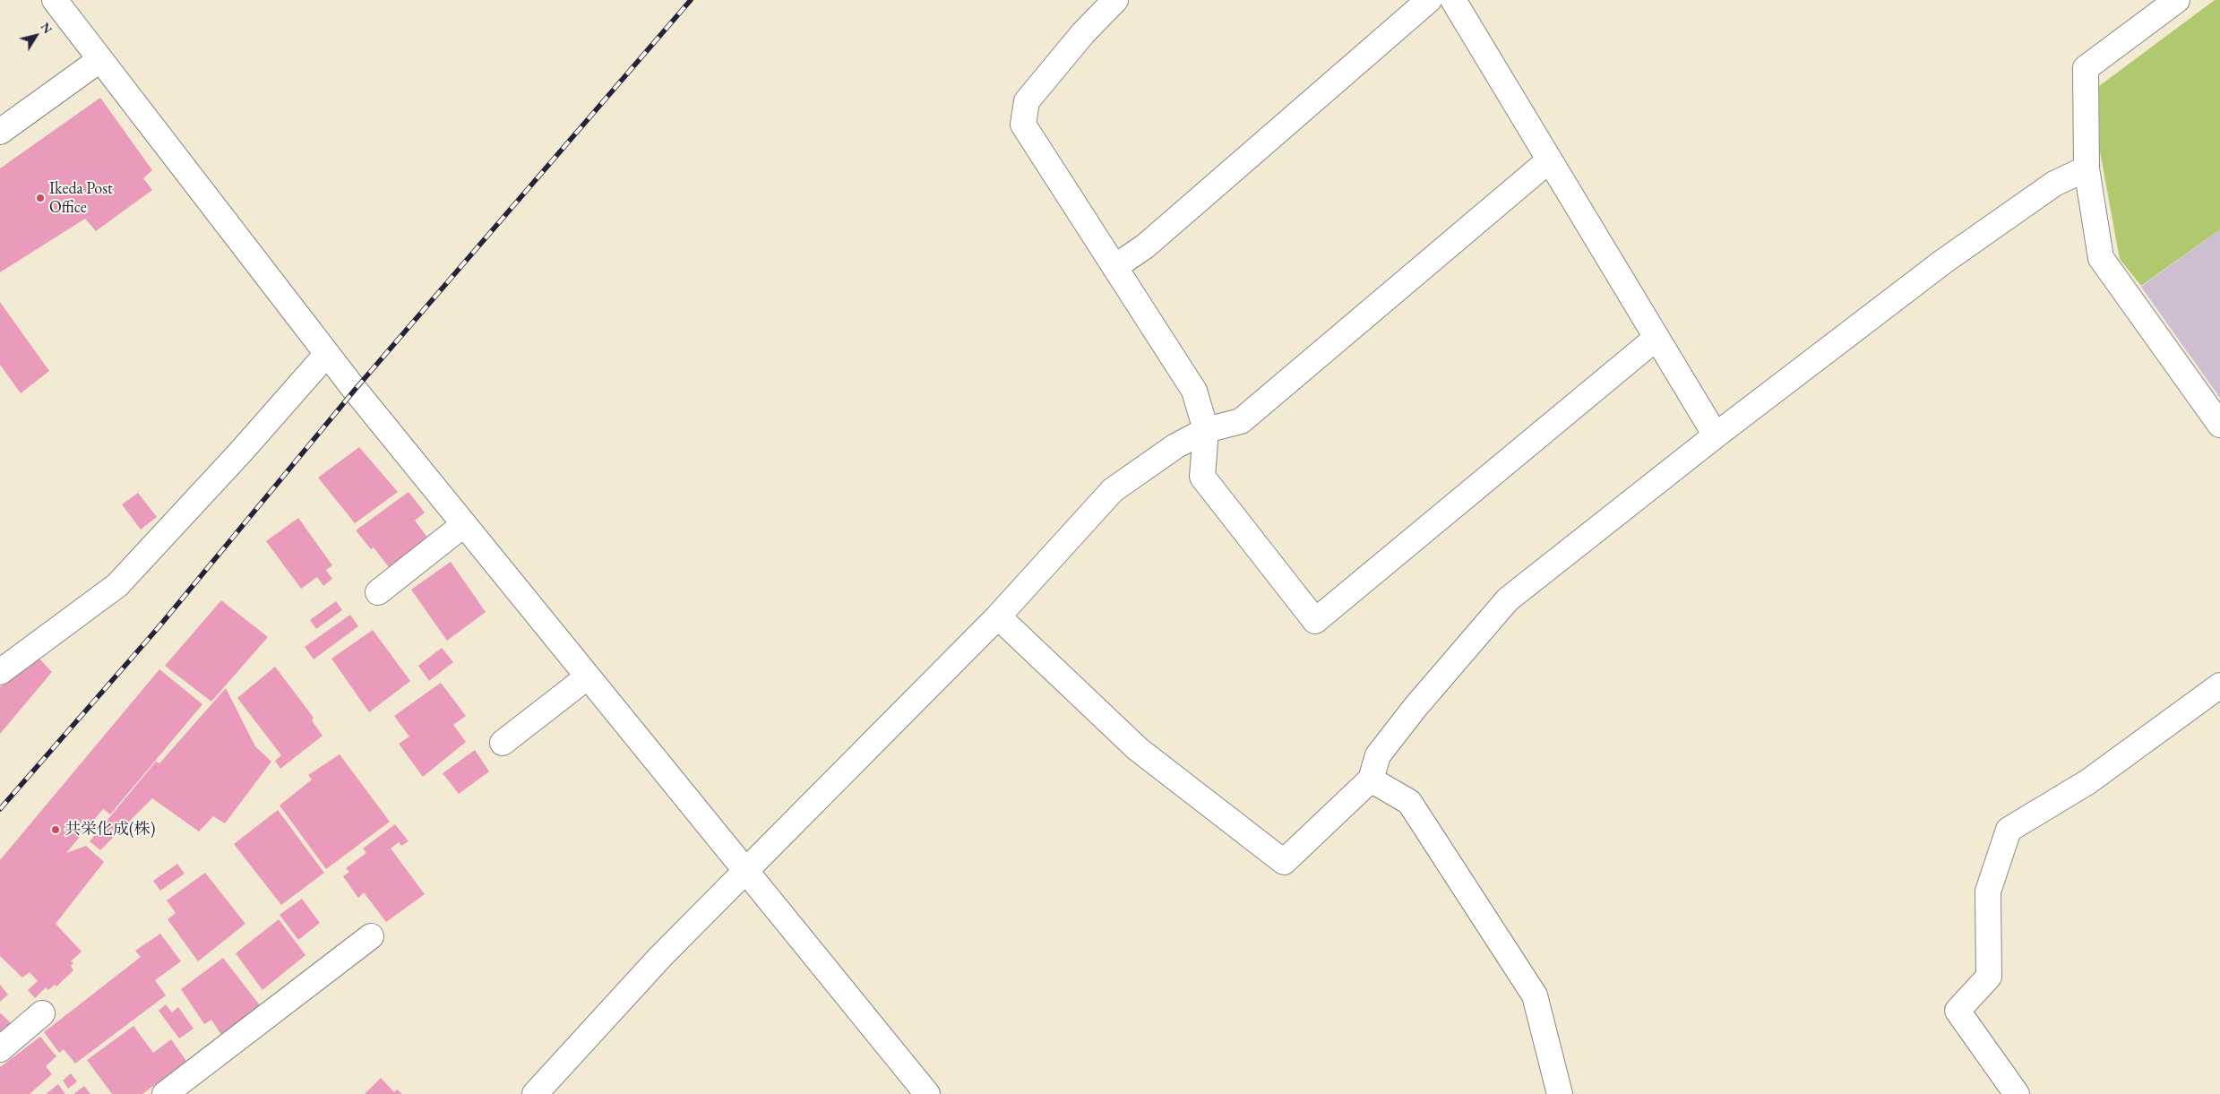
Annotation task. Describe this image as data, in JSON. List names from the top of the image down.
{
  "places": ["Ikeda Post Office", "共栄化成(株)"],
  "north": "top right"
}
